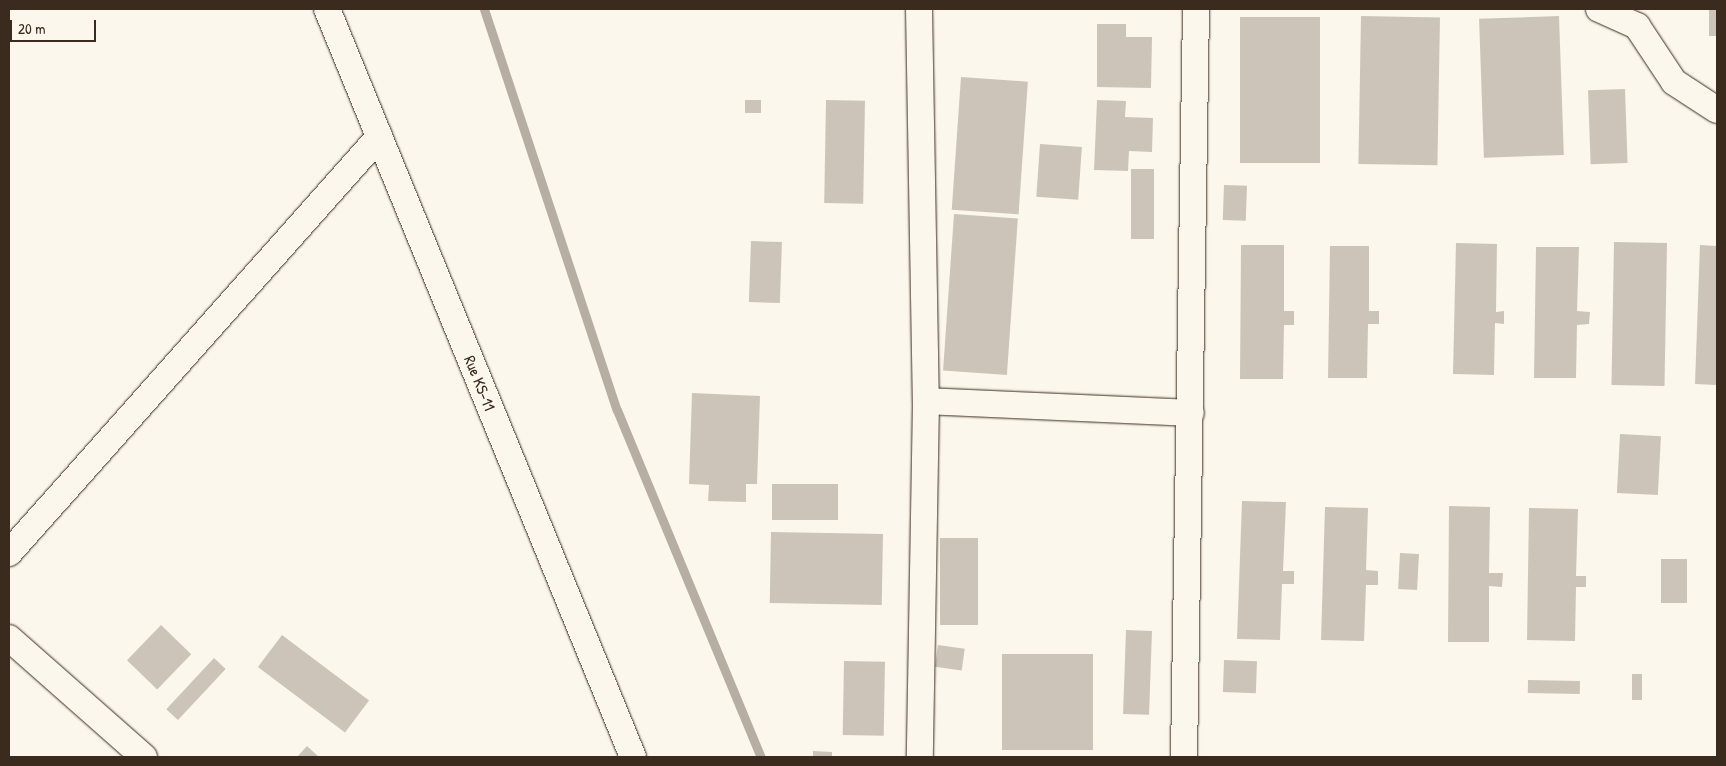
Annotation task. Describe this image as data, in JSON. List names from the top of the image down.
{
  "streets": {
    "street": ["Rue KS-11"]
  },
  "scale_bar": "20 m"
}
